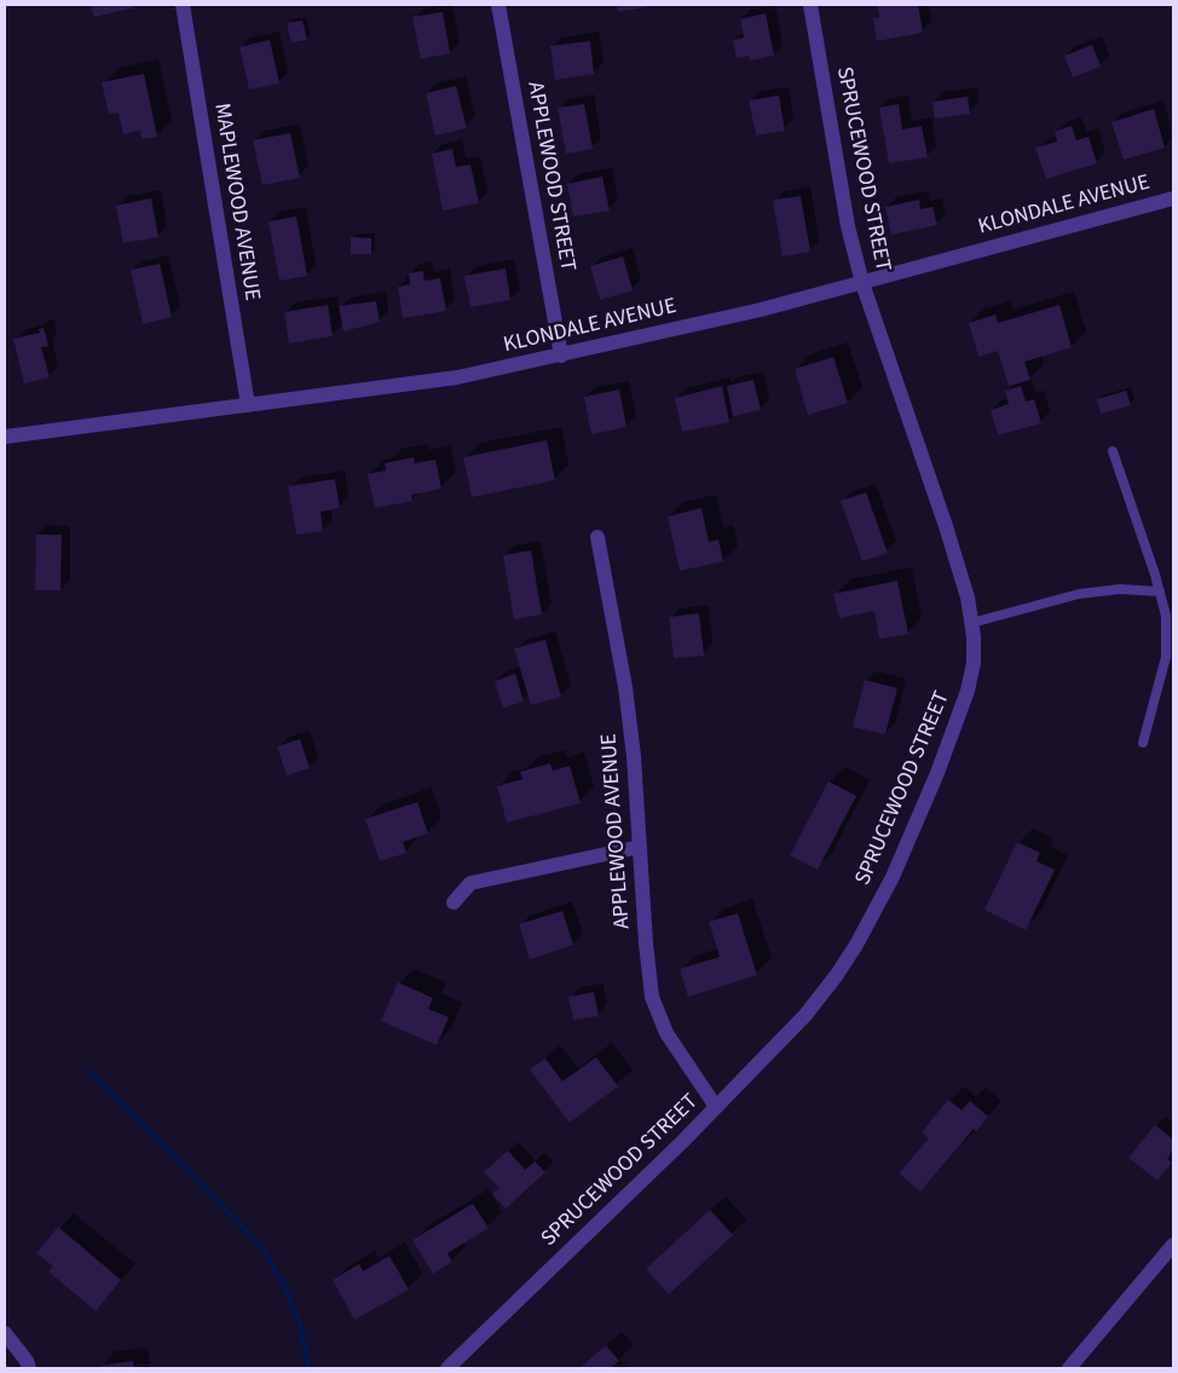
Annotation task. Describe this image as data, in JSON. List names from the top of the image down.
{
  "streets": {
    "street": [
      "SPRUCEWOOD STREET",
      "APPLEWOOD STREET",
      "MAPLEWOOD AVENUE",
      "KLONDALE AVENUE",
      "APPLEWOOD AVENUE"
    ]
  },
  "crossings": [
    ["SPRUCEWOOD STREET", "KLONDALE AVENUE"],
    ["SPRUCEWOOD STREET", "APPLEWOOD AVENUE"],
    ["APPLEWOOD STREET", "KLONDALE AVENUE"],
    ["MAPLEWOOD AVENUE", "KLONDALE AVENUE"]
  ]
}
